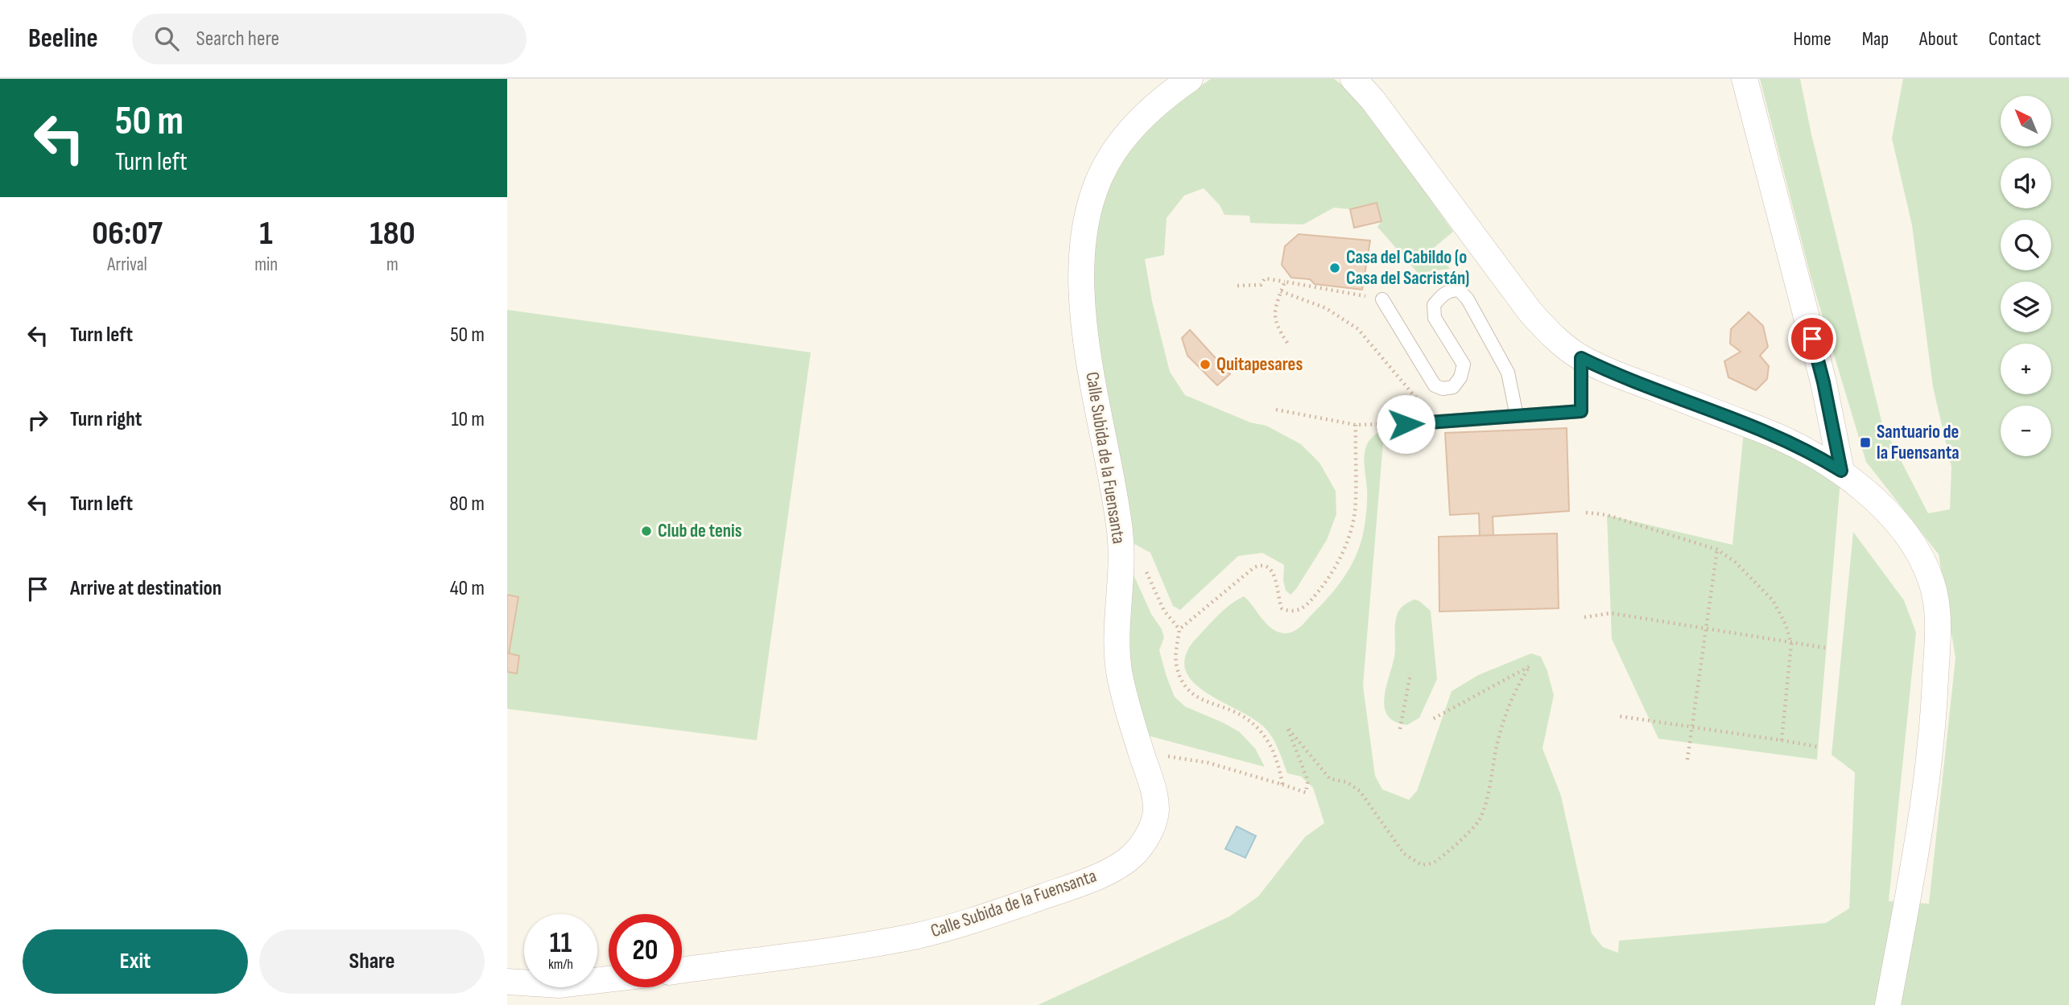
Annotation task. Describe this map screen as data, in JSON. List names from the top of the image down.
{
  "streets": {
    "street": ["Calle Subida de la Fuensanta"]
  },
  "places": {
    "other": ["Casa del Cabildo (o Casa del Sacristán)", "Quitapesares", "Club de tenis"],
    "transit": ["Santuario de la Fuensanta"]
  },
  "north": "top left",
  "page": {
    "header": "Beeline",
    "search": "Search here",
    "nav": [
      "Home",
      "Map",
      "About",
      "Contact"
    ],
    "turn": ["50 m", "Turn left"],
    "map_buttons": ["+", "−"],
    "eta": [
      "06:07",
      "Arrival",
      "1",
      "min",
      "180",
      "m"
    ],
    "list": [
      {
        "name": "Turn left",
        "value": "50 m"
      },
      {
        "name": "Turn right",
        "value": "10 m"
      },
      {
        "name": "Turn left",
        "value": "80 m"
      },
      {
        "name": "Arrive at destination",
        "value": "40 m"
      }
    ],
    "speed": "11 km/h",
    "limit": "20",
    "buttons": ["Exit", "Share"]
  }
}
